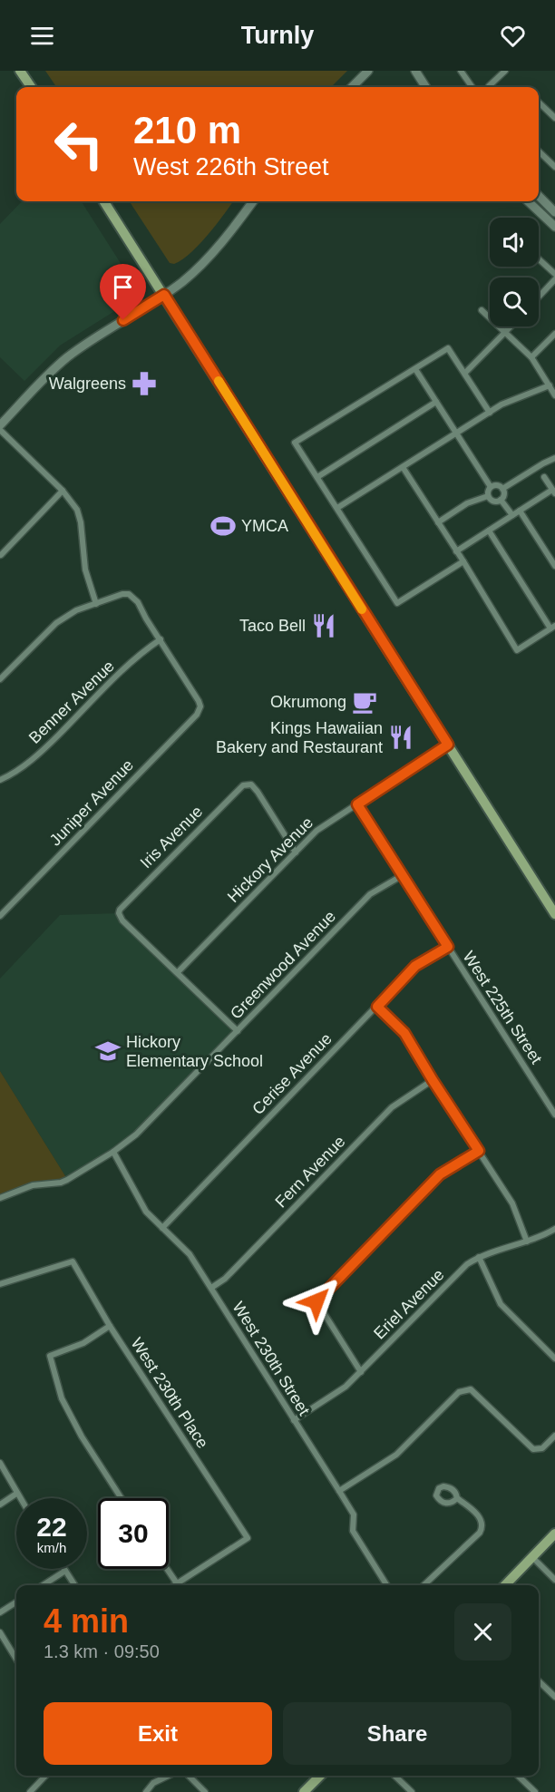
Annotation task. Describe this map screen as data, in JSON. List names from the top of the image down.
{
  "streets": {
    "street": [
      "Benner Avenue",
      "Juniper Avenue",
      "Iris Avenue",
      "Hickory Avenue",
      "Greenwood Avenue",
      "West 225th Street",
      "Cerise Avenue",
      "Fern Avenue",
      "Eriel Avenue",
      "West 230th Street",
      "West 230th Place"
    ]
  },
  "crossings": [
    ["Benner Avenue", "Juniper Avenue"],
    ["Iris Avenue", "Hickory Avenue"],
    ["Hickory Avenue", "West 225th Street"],
    ["Greenwood Avenue", "West 225th Street"],
    ["Greenwood Avenue", "West 230th Street"],
    ["West 225th Street", "Cerise Avenue"],
    ["Cerise Avenue", "West 230th Street"],
    ["Fern Avenue", "West 230th Street"],
    ["Eriel Avenue", "West 230th Street"]
  ],
  "places": {
    "pharmacy": ["Walgreens"],
    "sports": ["YMCA"],
    "restaurant": ["Taco Bell", "Kings Hawaiian Bakery and Restaurant"],
    "cafe": ["Okrumong"],
    "school or university": ["Hickory Elementary School"]
  },
  "page": {
    "header": "Turnly",
    "turn": ["210 m", "West 226th Street"],
    "speed": "22 km/h",
    "limit": "30",
    "heading": ["4 min", "1.3 km · 09:50"],
    "buttons": ["Exit", "Share"]
  }
}
